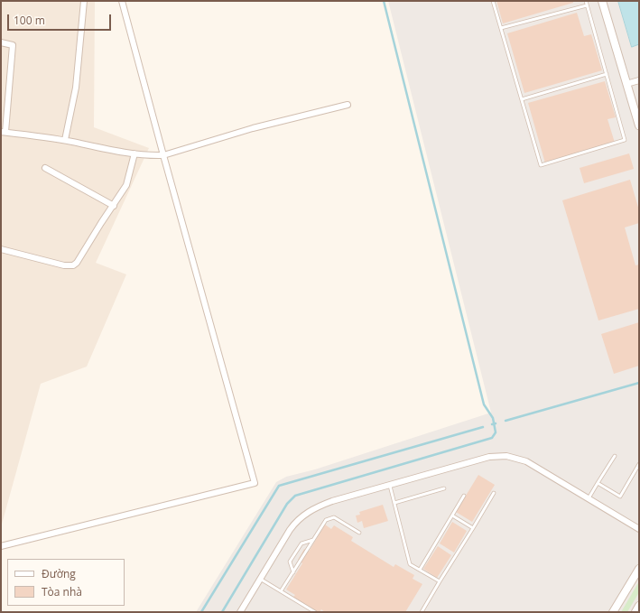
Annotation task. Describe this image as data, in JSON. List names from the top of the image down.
{
  "legend": ["Đường", "Tòa nhà"],
  "scale_bar": "100 m"
}
